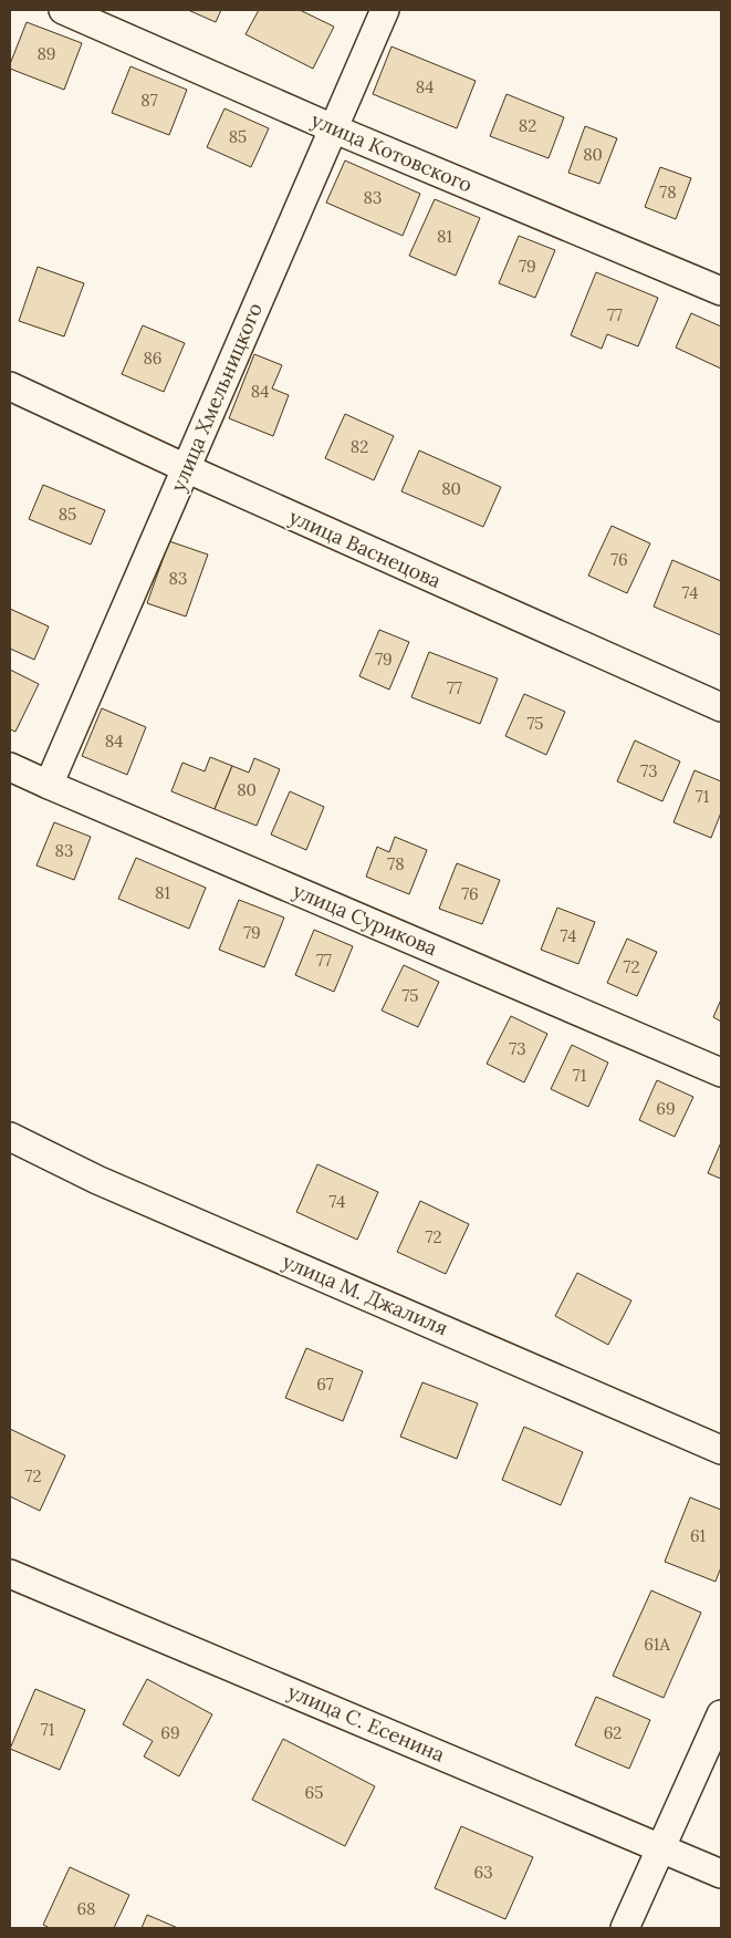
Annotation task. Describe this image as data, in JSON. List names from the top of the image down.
{
  "streets": {
    "street": [
      "улица Котовского",
      "улица Хмельницкого",
      "улица Васнецова",
      "улица Сурикова",
      "улица М. Джалиля",
      "улица С. Есенина"
    ]
  },
  "crossings": [
    ["улица Котовского", "улица Хмельницкого"],
    ["улица Хмельницкого", "улица Васнецова"],
    ["улица Хмельницкого", "улица Сурикова"]
  ],
  "house_numbers": [
    "89",
    "84",
    "87",
    "82",
    "85",
    "80",
    "78",
    "83",
    "81",
    "79",
    "77",
    "86",
    "84",
    "82",
    "80",
    "85",
    "76",
    "83",
    "74",
    "79",
    "77",
    "75",
    "84",
    "73",
    "80",
    "71",
    "83",
    "78",
    "81",
    "76",
    "79",
    "74",
    "77",
    "72",
    "75",
    "73",
    "71",
    "69",
    "74",
    "72",
    "67",
    "72",
    "61",
    "61А",
    "71",
    "69",
    "62",
    "65",
    "63",
    "68"
  ]
}
